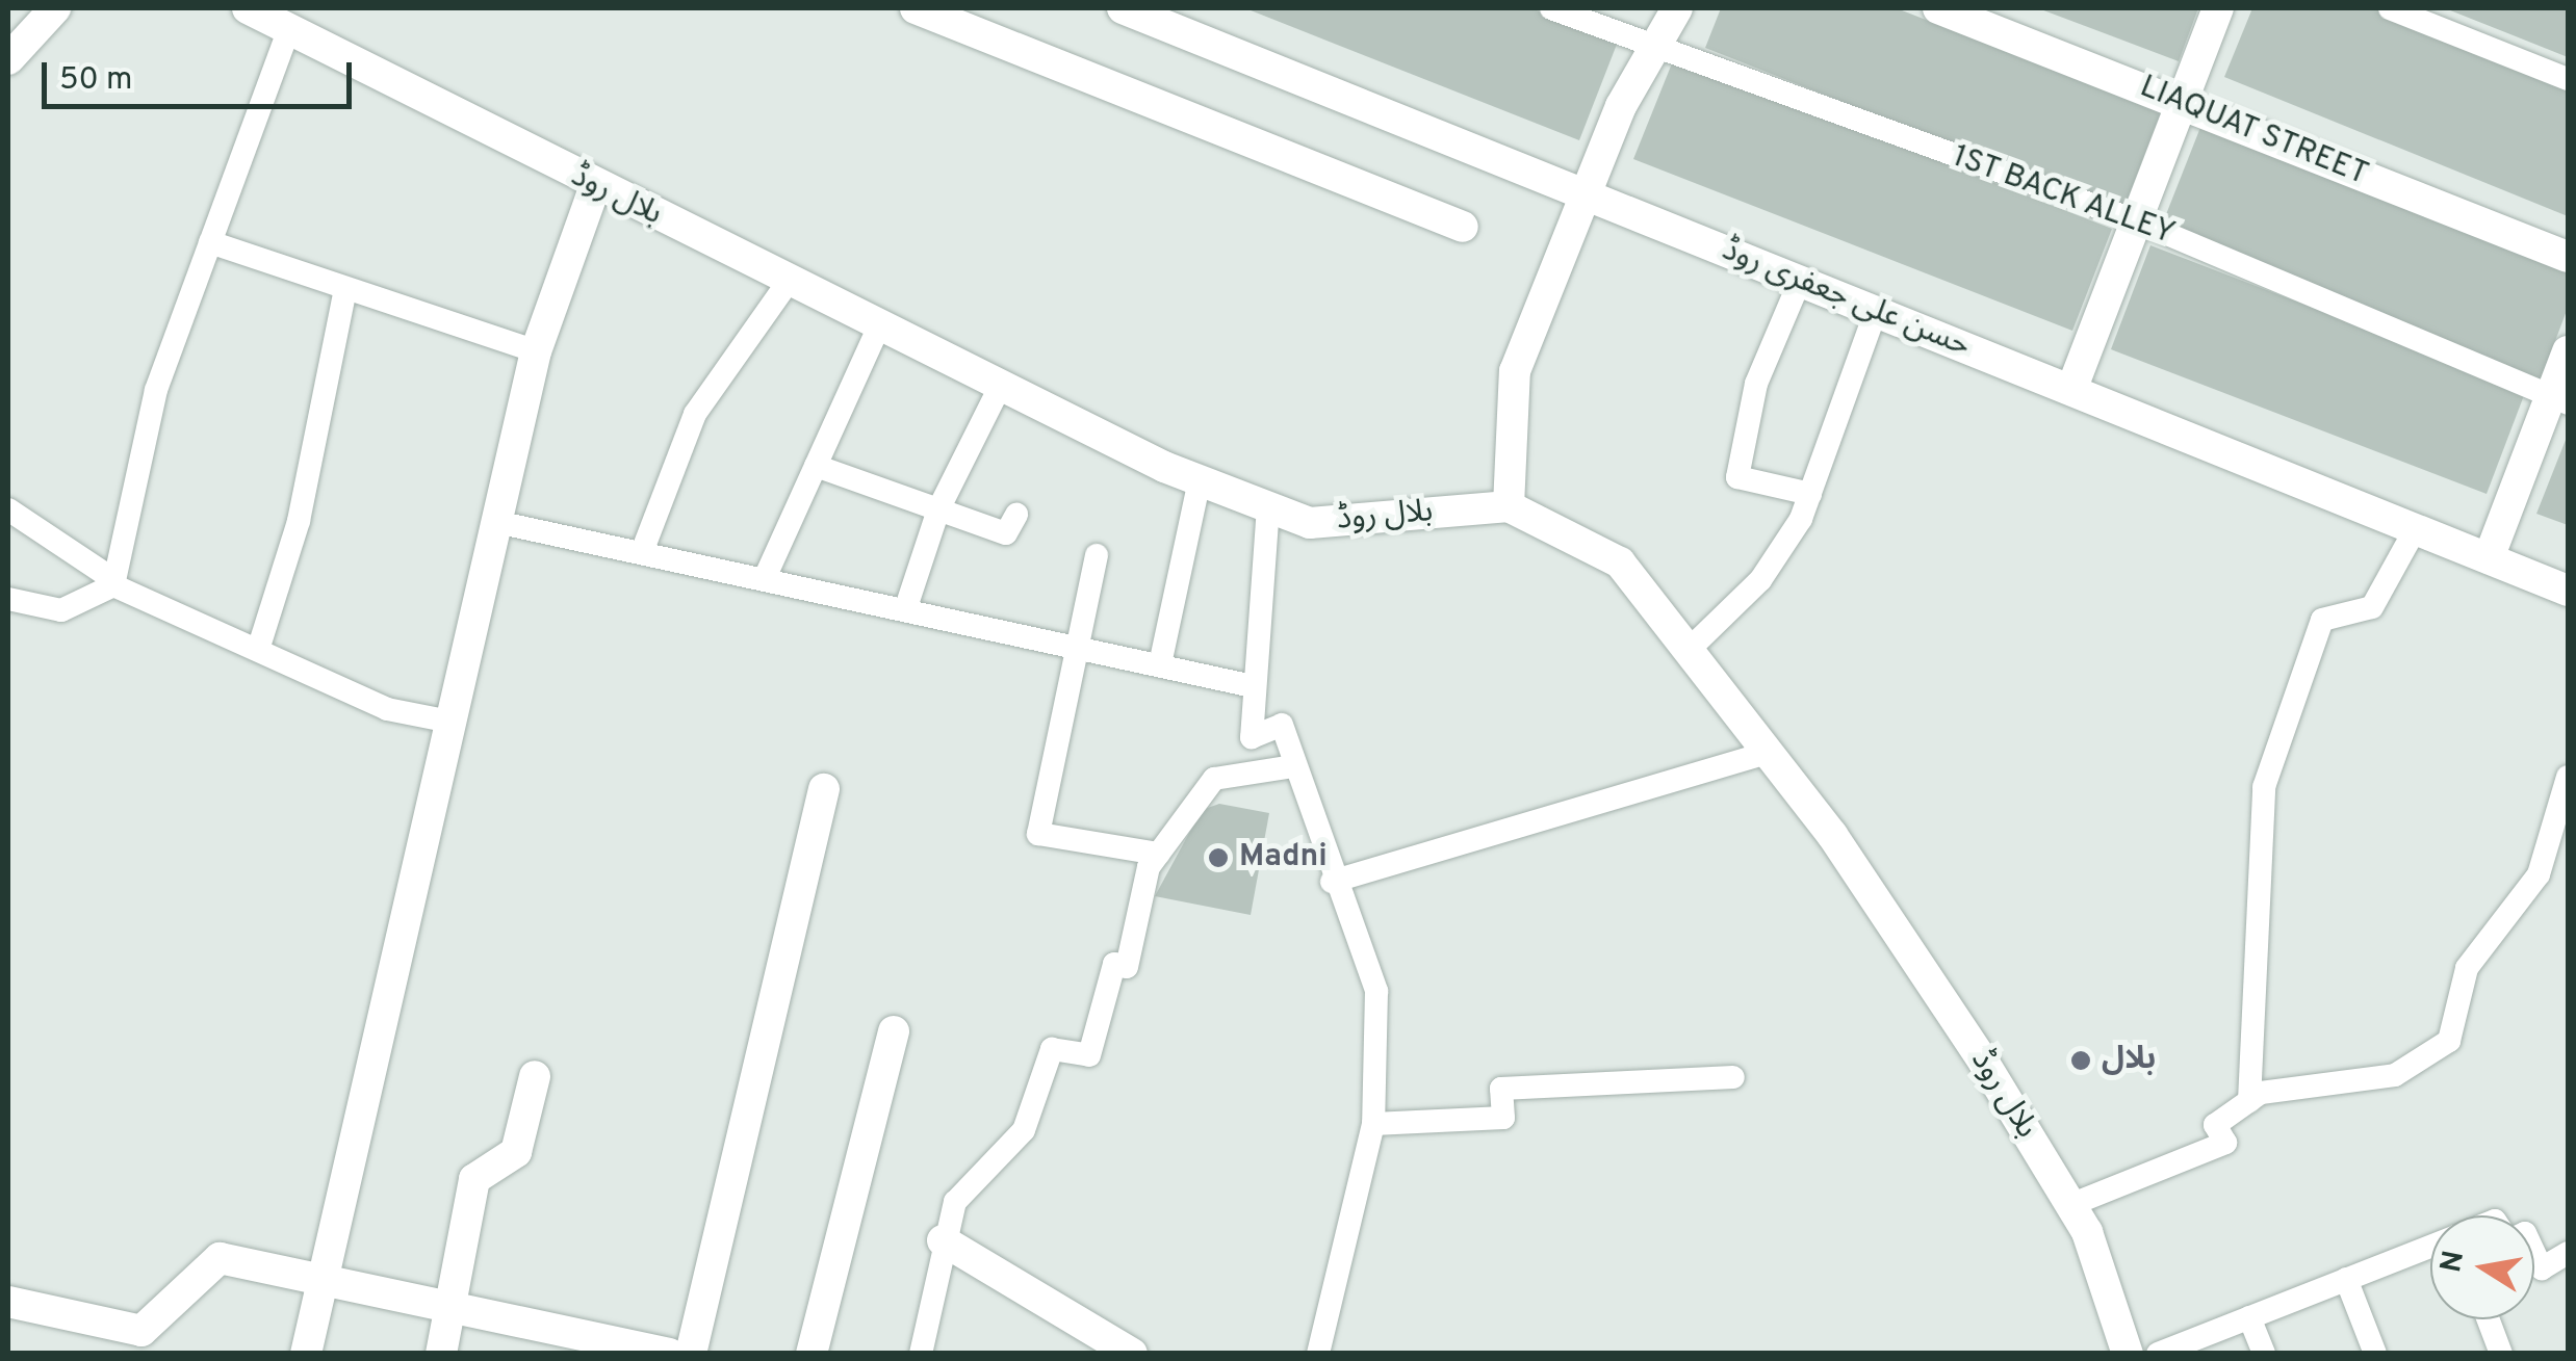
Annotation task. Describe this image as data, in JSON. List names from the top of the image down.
{
  "streets": {
    "street": ["LIAQUAT STREET", "بلال روڈ", "حسن علی جعفری روڈ"],
    "lane": ["1ST BACK ALLEY"]
  },
  "places": ["Madni", "بلال"],
  "scale_bar": "50 m",
  "north": "left"
}
